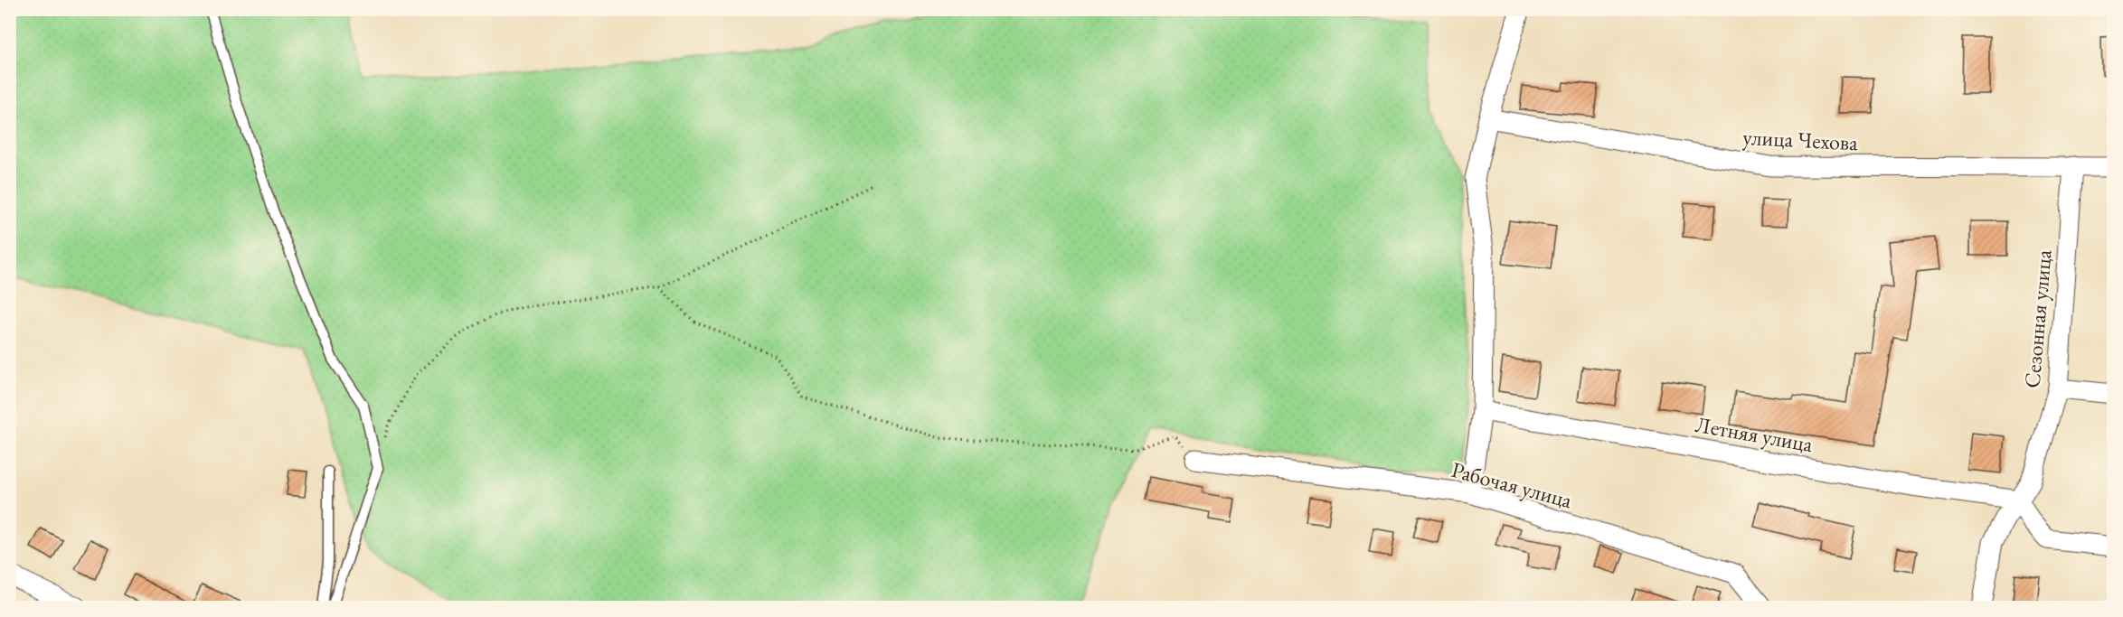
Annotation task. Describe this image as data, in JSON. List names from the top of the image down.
{
  "streets": {
    "street": [
      "улица Чехова",
      "Сезонная улица",
      "Летняя улица",
      "Рабочая улица"
    ]
  },
  "crossings": [
    ["улица Чехова", "Сезонная улица"],
    ["Сезонная улица", "Летняя улица"]
  ]
}
